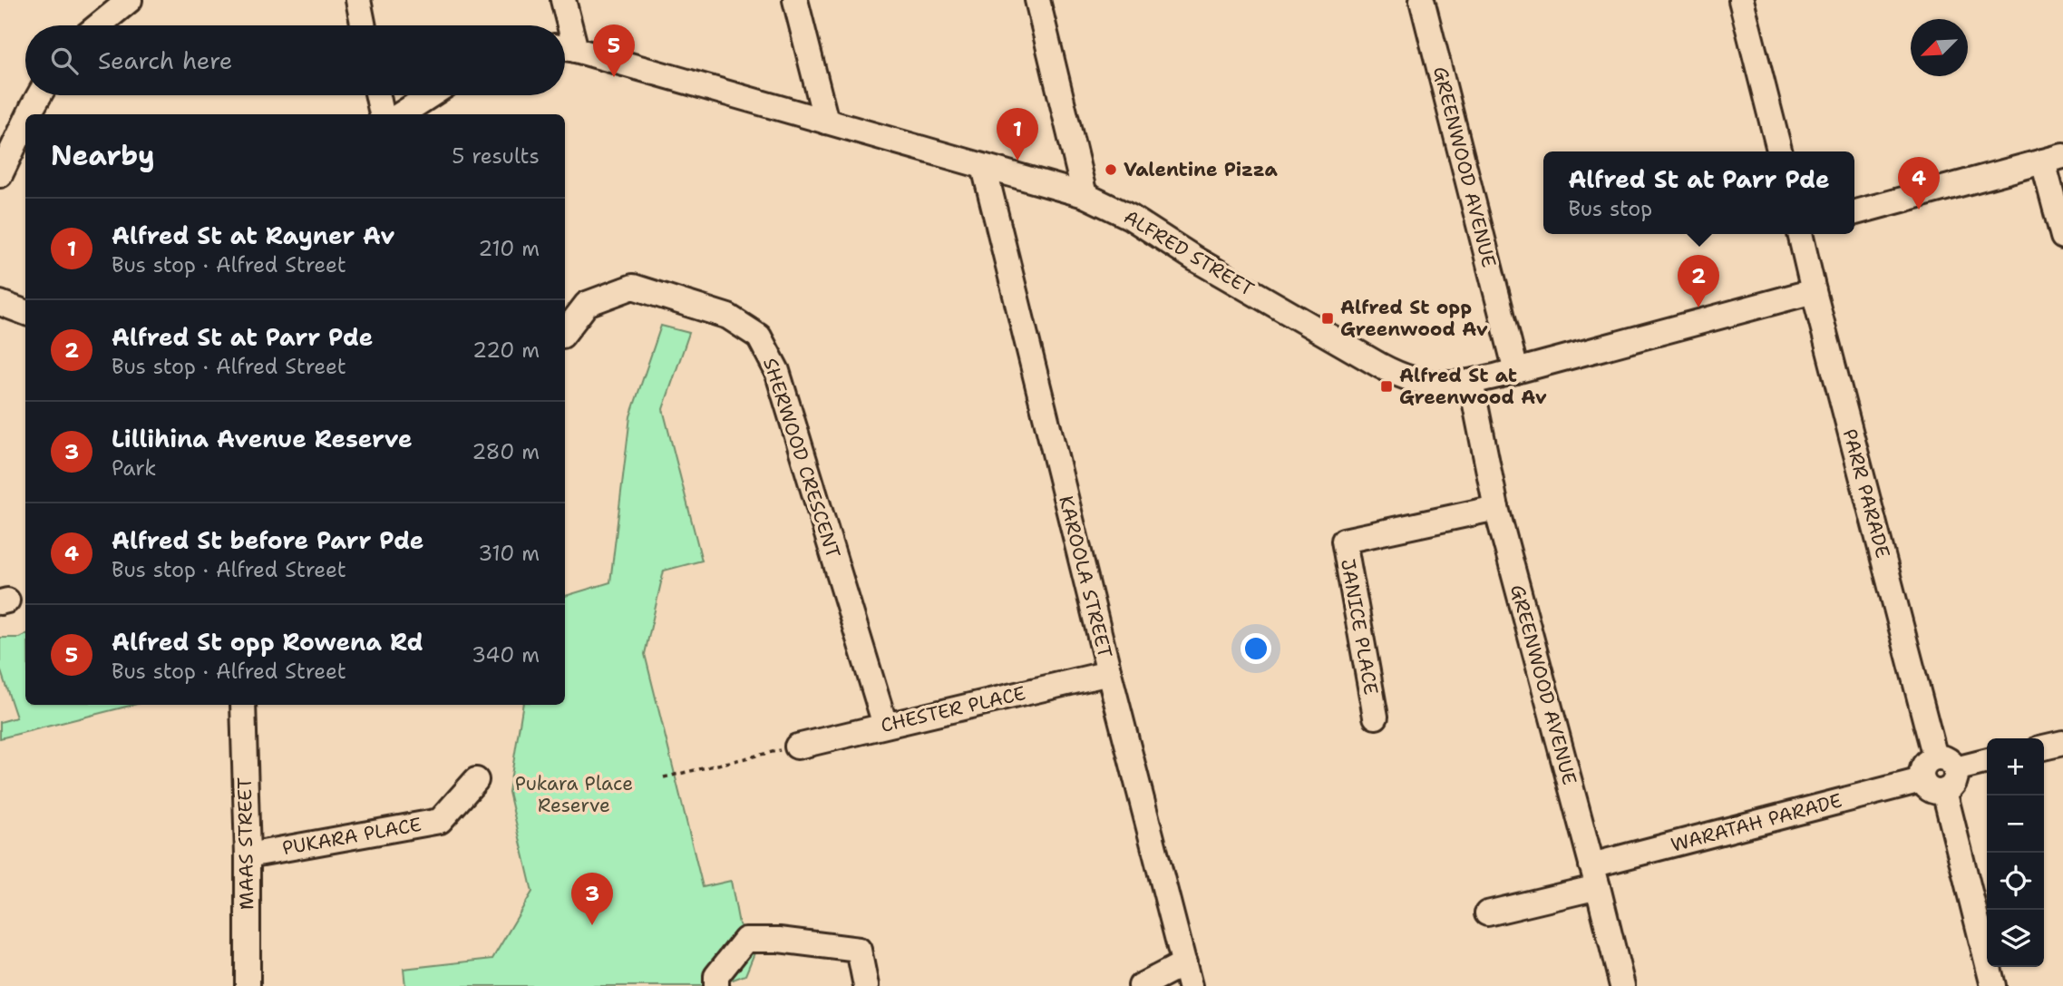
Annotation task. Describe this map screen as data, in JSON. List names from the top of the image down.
{
  "streets": {
    "street": [
      "GREENWOOD AVENUE",
      "ALFRED STREET",
      "SHERWOOD CRESCENT",
      "PARR PARADE",
      "KAROOLA STREET",
      "JANICE PLACE",
      "CHESTER PLACE",
      "WARATAH PARADE",
      "PUKARA PLACE",
      "MAAS STREET"
    ]
  },
  "crossings": [
    ["GREENWOOD AVENUE", "ALFRED STREET"],
    ["GREENWOOD AVENUE", "JANICE PLACE"],
    ["GREENWOOD AVENUE", "WARATAH PARADE"],
    ["ALFRED STREET", "PARR PARADE"],
    ["ALFRED STREET", "KAROOLA STREET"],
    ["SHERWOOD CRESCENT", "CHESTER PLACE"],
    ["PARR PARADE", "WARATAH PARADE"],
    ["KAROOLA STREET", "CHESTER PLACE"],
    ["PUKARA PLACE", "MAAS STREET"]
  ],
  "parks": ["Pukara Place Reserve"],
  "places": {
    "other": ["Valentine Pizza"],
    "transit": ["Alfred St opp Greenwood Av", "Alfred St at Greenwood Av"]
  },
  "north": "bottom left",
  "page": {
    "pins": [
      "5",
      "1",
      "4",
      "2",
      "3"
    ],
    "search": "Search here",
    "heading": ["Nearby", "5 results"],
    "popup": ["Alfred St at Parr Pde", "Bus stop"],
    "list": [
      {
        "mark": "1",
        "name": "Alfred St at Rayner Av",
        "note": "Bus stop · Alfred Street",
        "value": "210 m"
      },
      {
        "mark": "2",
        "name": "Alfred St at Parr Pde",
        "note": "Bus stop · Alfred Street",
        "value": "220 m"
      },
      {
        "mark": "3",
        "name": "Lillihina Avenue Reserve",
        "note": "Park",
        "value": "280 m"
      },
      {
        "mark": "4",
        "name": "Alfred St before Parr Pde",
        "note": "Bus stop · Alfred Street",
        "value": "310 m"
      },
      {
        "mark": "5",
        "name": "Alfred St opp Rowena Rd",
        "note": "Bus stop · Alfred Street",
        "value": "340 m"
      }
    ],
    "map_buttons": ["+", "−"]
  }
}
